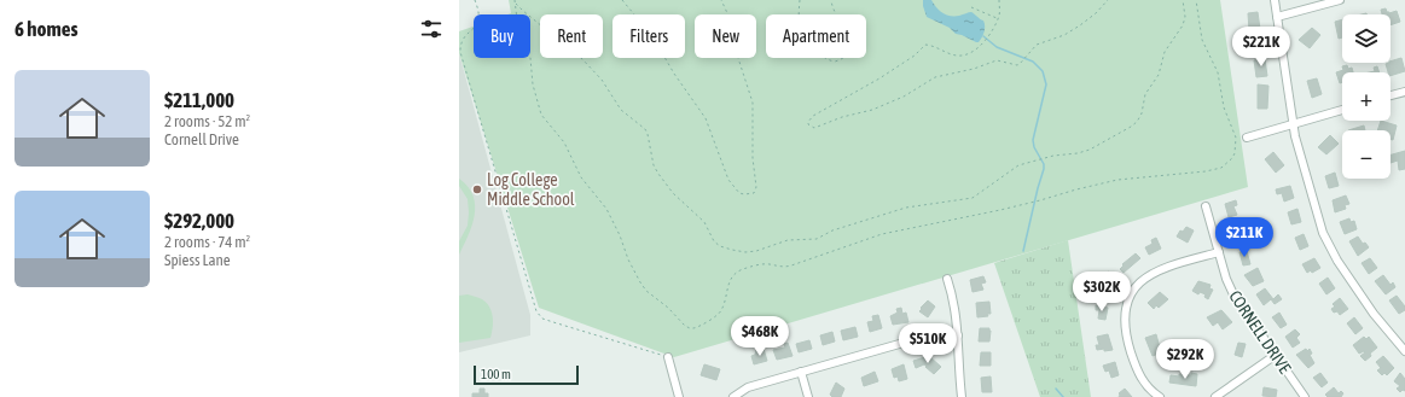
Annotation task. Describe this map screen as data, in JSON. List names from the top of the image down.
{
  "streets": {
    "street": ["CORNELL DRIVE"]
  },
  "places": ["Log College Middle School"],
  "scale_bar": "100 m",
  "page": {
    "heading": "6 homes",
    "map_buttons": ["+", "−"],
    "chip": [
      "Buy",
      "Rent",
      "Filters",
      "New",
      "Apartment"
    ],
    "price": [
      "$221K",
      "$211K",
      "$302K",
      "$468K",
      "$510K",
      "$292K"
    ],
    "list": [
      {
        "name": "$211,000",
        "note": "2 rooms · 52 m² · Cornell Drive"
      },
      {
        "name": "$292,000",
        "note": "2 rooms · 74 m² · Spiess Lane"
      }
    ],
    "scale": "100 m"
  }
}
